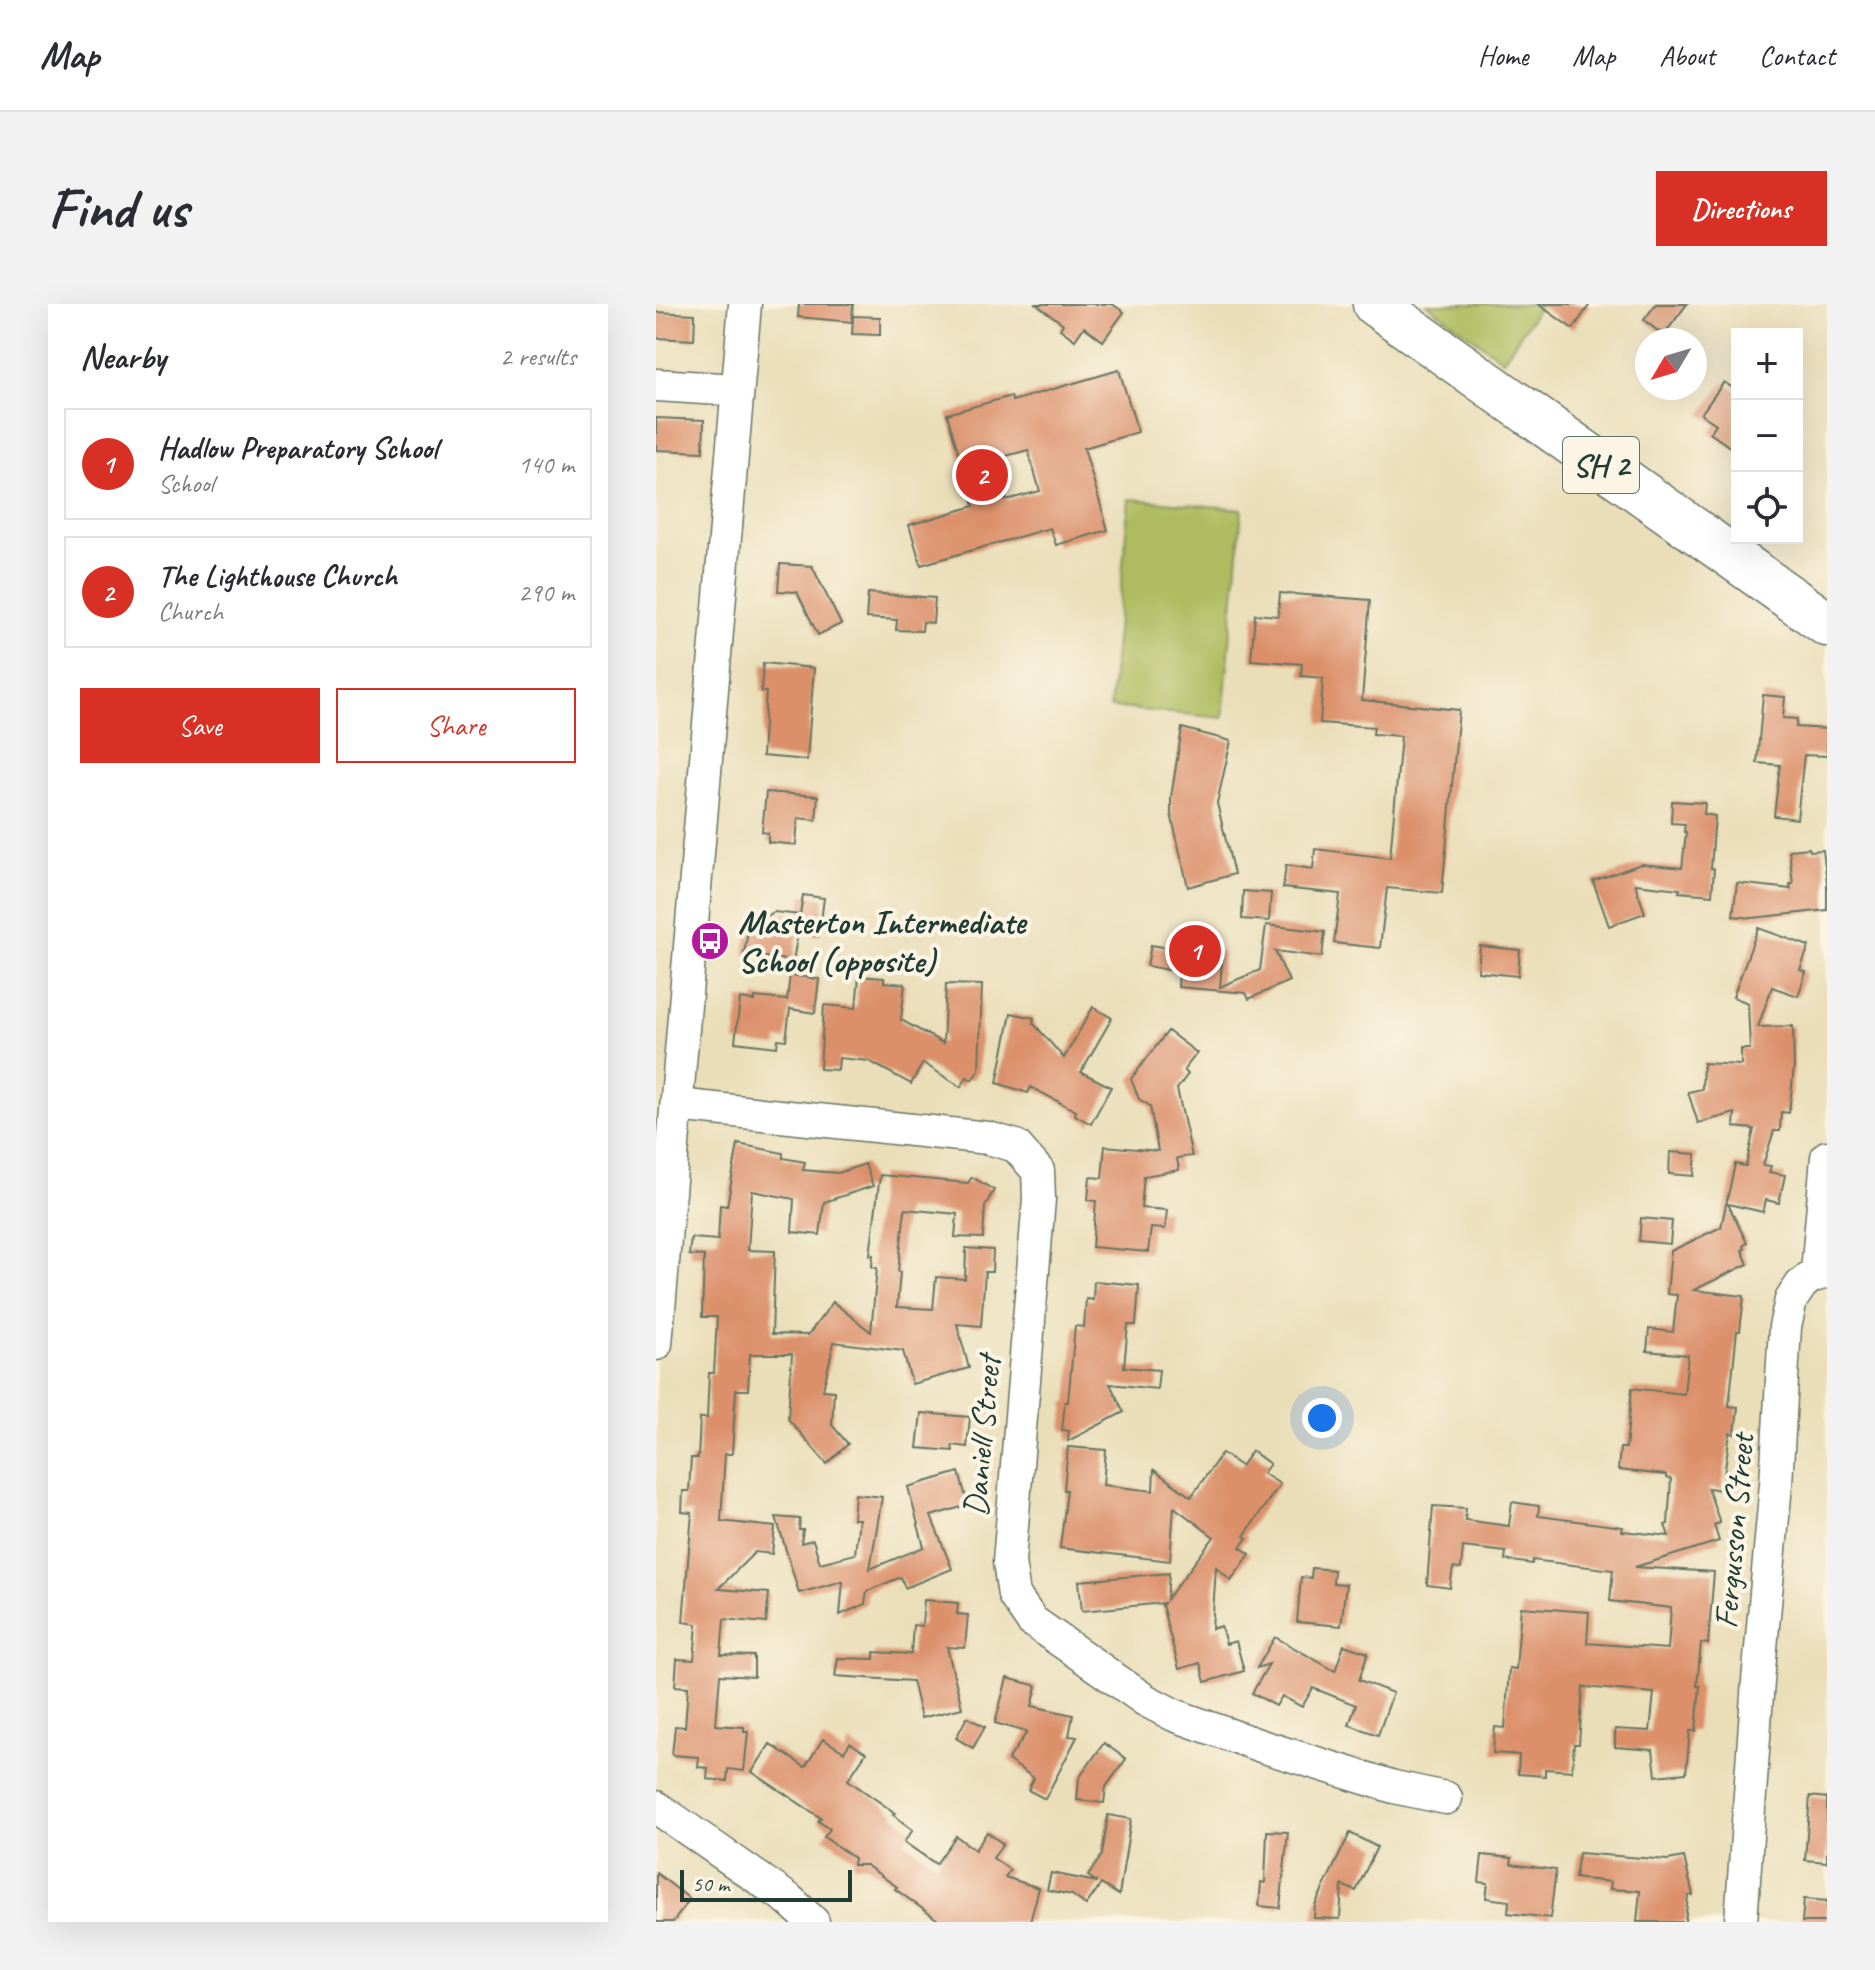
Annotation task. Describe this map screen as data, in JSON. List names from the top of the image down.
{
  "streets": {
    "highway": ["SH 2"],
    "street": ["Daniell Street", "Fergusson Street"]
  },
  "places": {
    "bus stop": ["Masterton Intermediate School (opposite)"]
  },
  "scale_bar": "50 m",
  "north": "bottom left",
  "page": {
    "header": "Map",
    "nav": [
      "Home",
      "Map",
      "About",
      "Contact"
    ],
    "buttons": [
      "Directions",
      ["Save", "Share"]
    ],
    "title": "Find us",
    "heading": ["Nearby", "2 results"],
    "map_buttons": ["+", "−"],
    "list": [
      {
        "mark": "1",
        "name": "Hadlow Preparatory School",
        "note": "School",
        "value": "140 m"
      },
      {
        "mark": "2",
        "name": "The Lighthouse Church",
        "note": "Church",
        "value": "290 m"
      }
    ],
    "pins": ["2", "1"],
    "scale": "50 m"
  }
}
